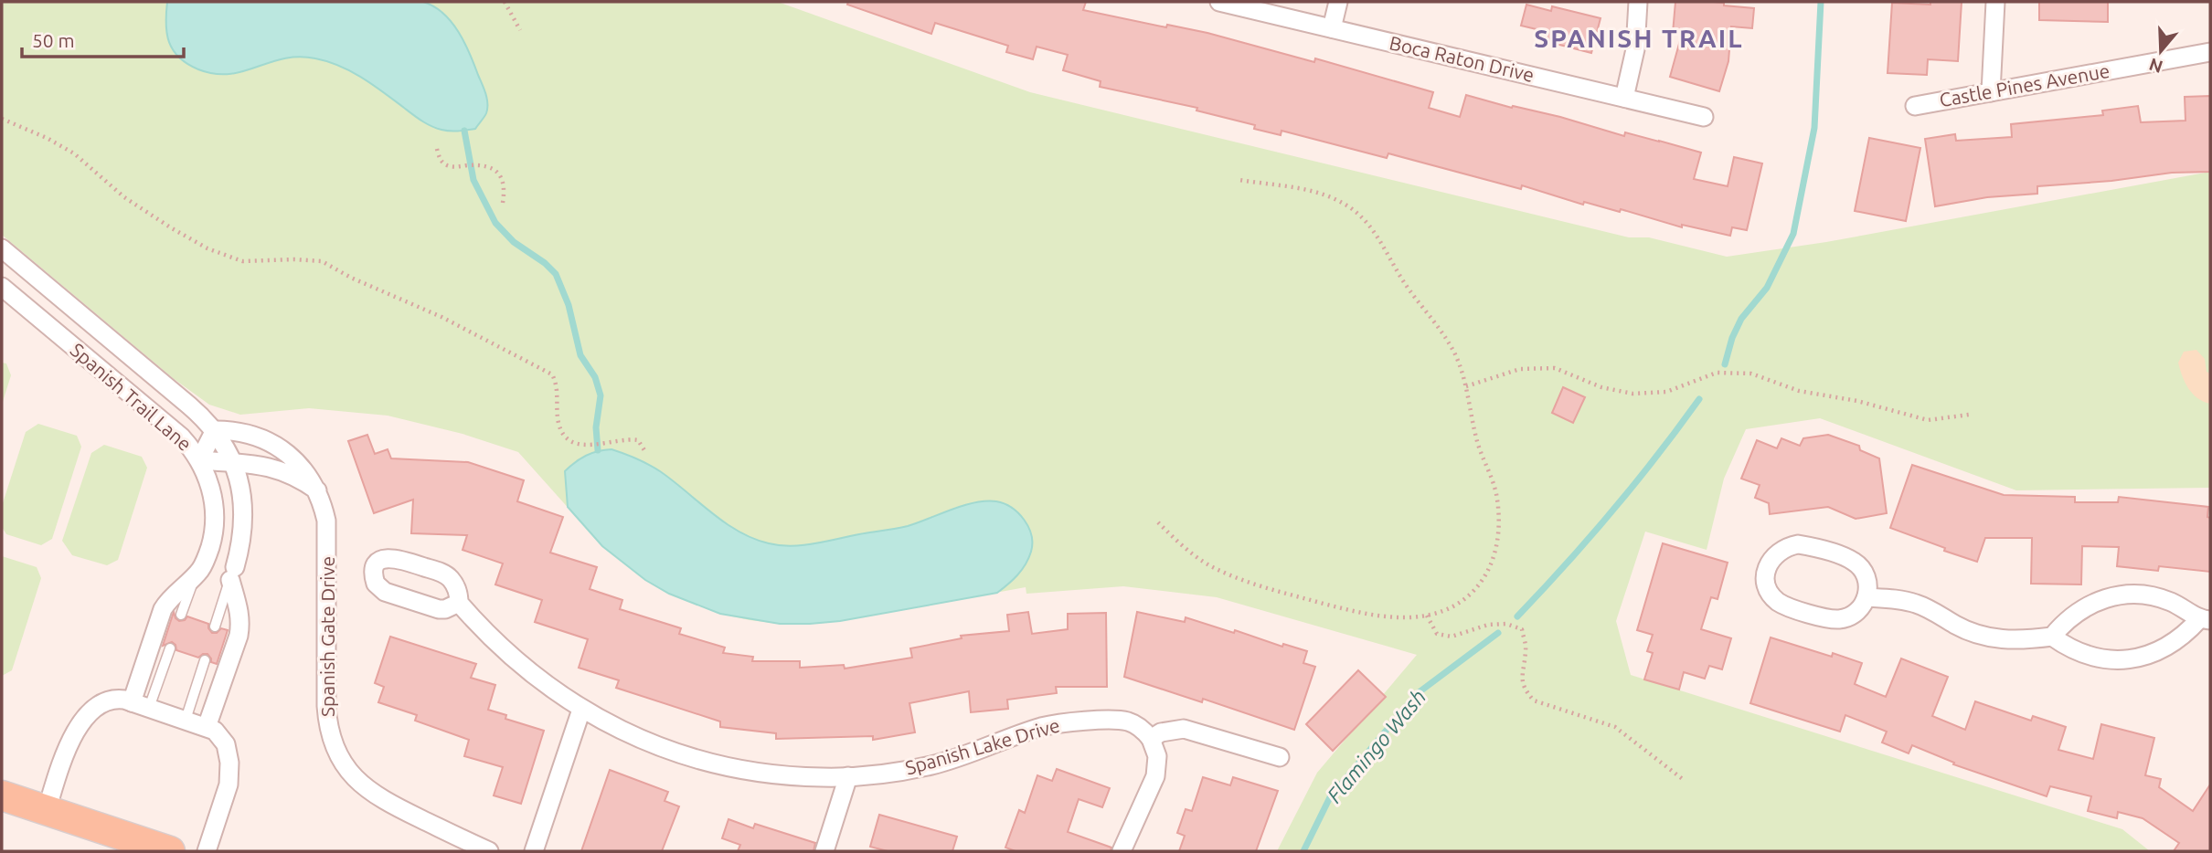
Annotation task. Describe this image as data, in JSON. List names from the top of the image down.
{
  "streets": {
    "street": [
      "Boca Raton Drive",
      "Castle Pines Avenue",
      "Spanish Trail Lane",
      "Spanish Gate Drive",
      "Spanish Lake Drive"
    ]
  },
  "crossings": [
    ["Spanish Trail Lane", "Spanish Gate Drive"]
  ],
  "districts": ["SPANISH TRAIL"],
  "water": ["Flamingo Wash"],
  "scale_bar": "50 m",
  "north": "bottom"
}
